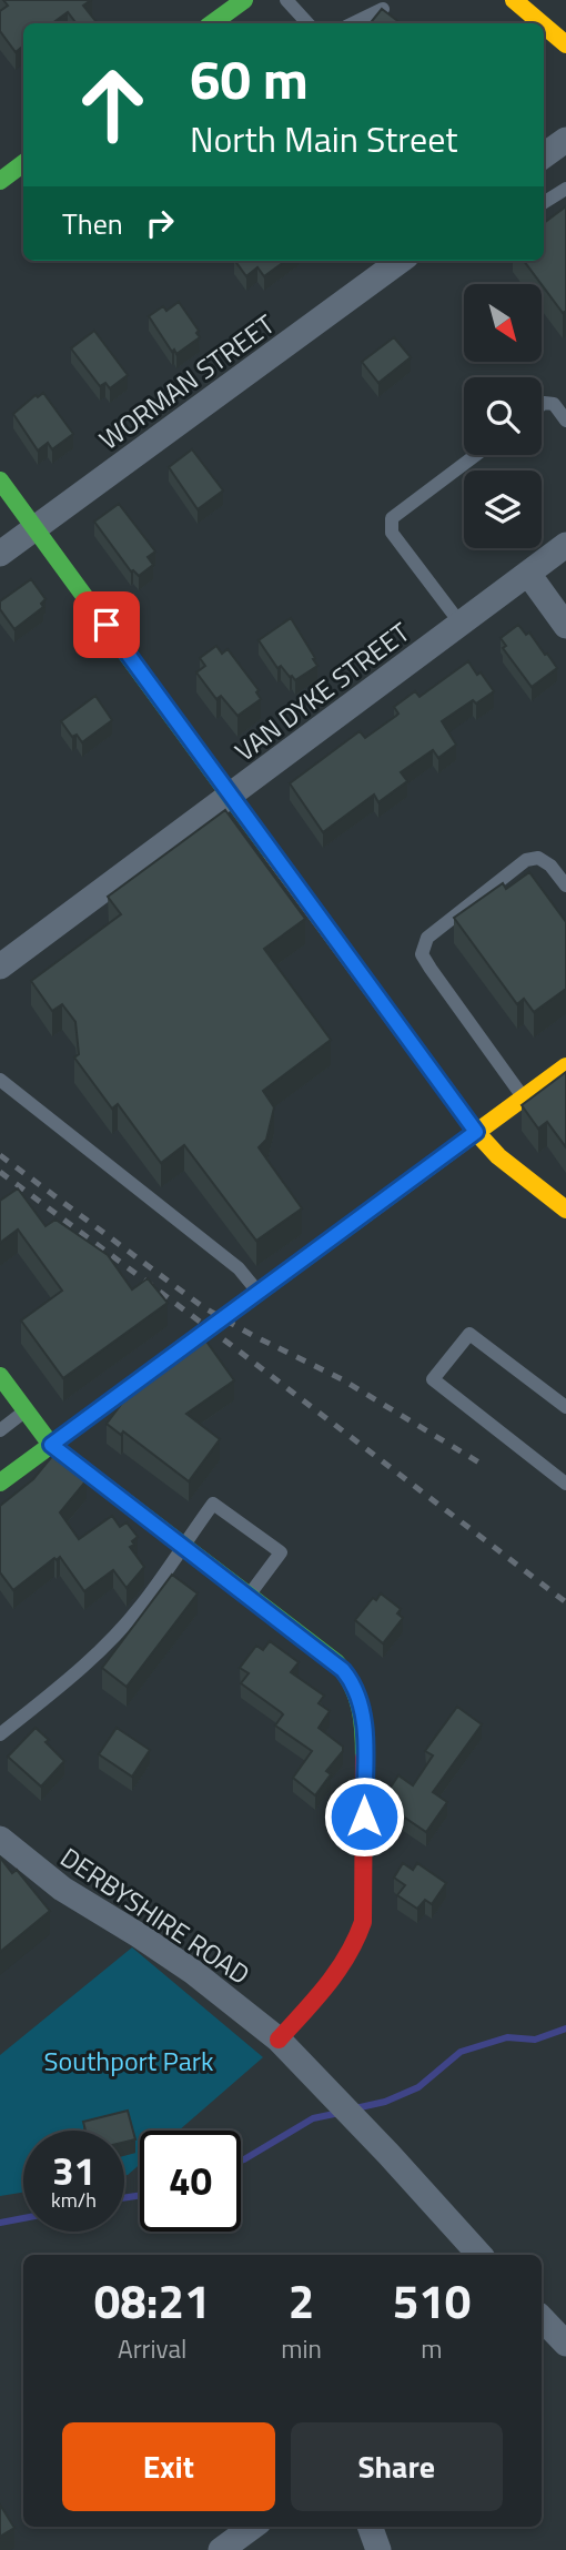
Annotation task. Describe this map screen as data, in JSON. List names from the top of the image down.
{
  "streets": {
    "street": ["WORMAN STREET", "VAN DYKE STREET", "DERBYSHIRE ROAD"]
  },
  "parks": ["Southport Park"],
  "north": "bottom right",
  "page": {
    "turn": ["60 m", "North Main Street"],
    "then": "Then",
    "speed": "31 km/h",
    "limit": "40",
    "eta": [
      "08:21",
      "Arrival",
      "2",
      "min",
      "510",
      "m"
    ],
    "buttons": ["Exit", "Share"]
  }
}
